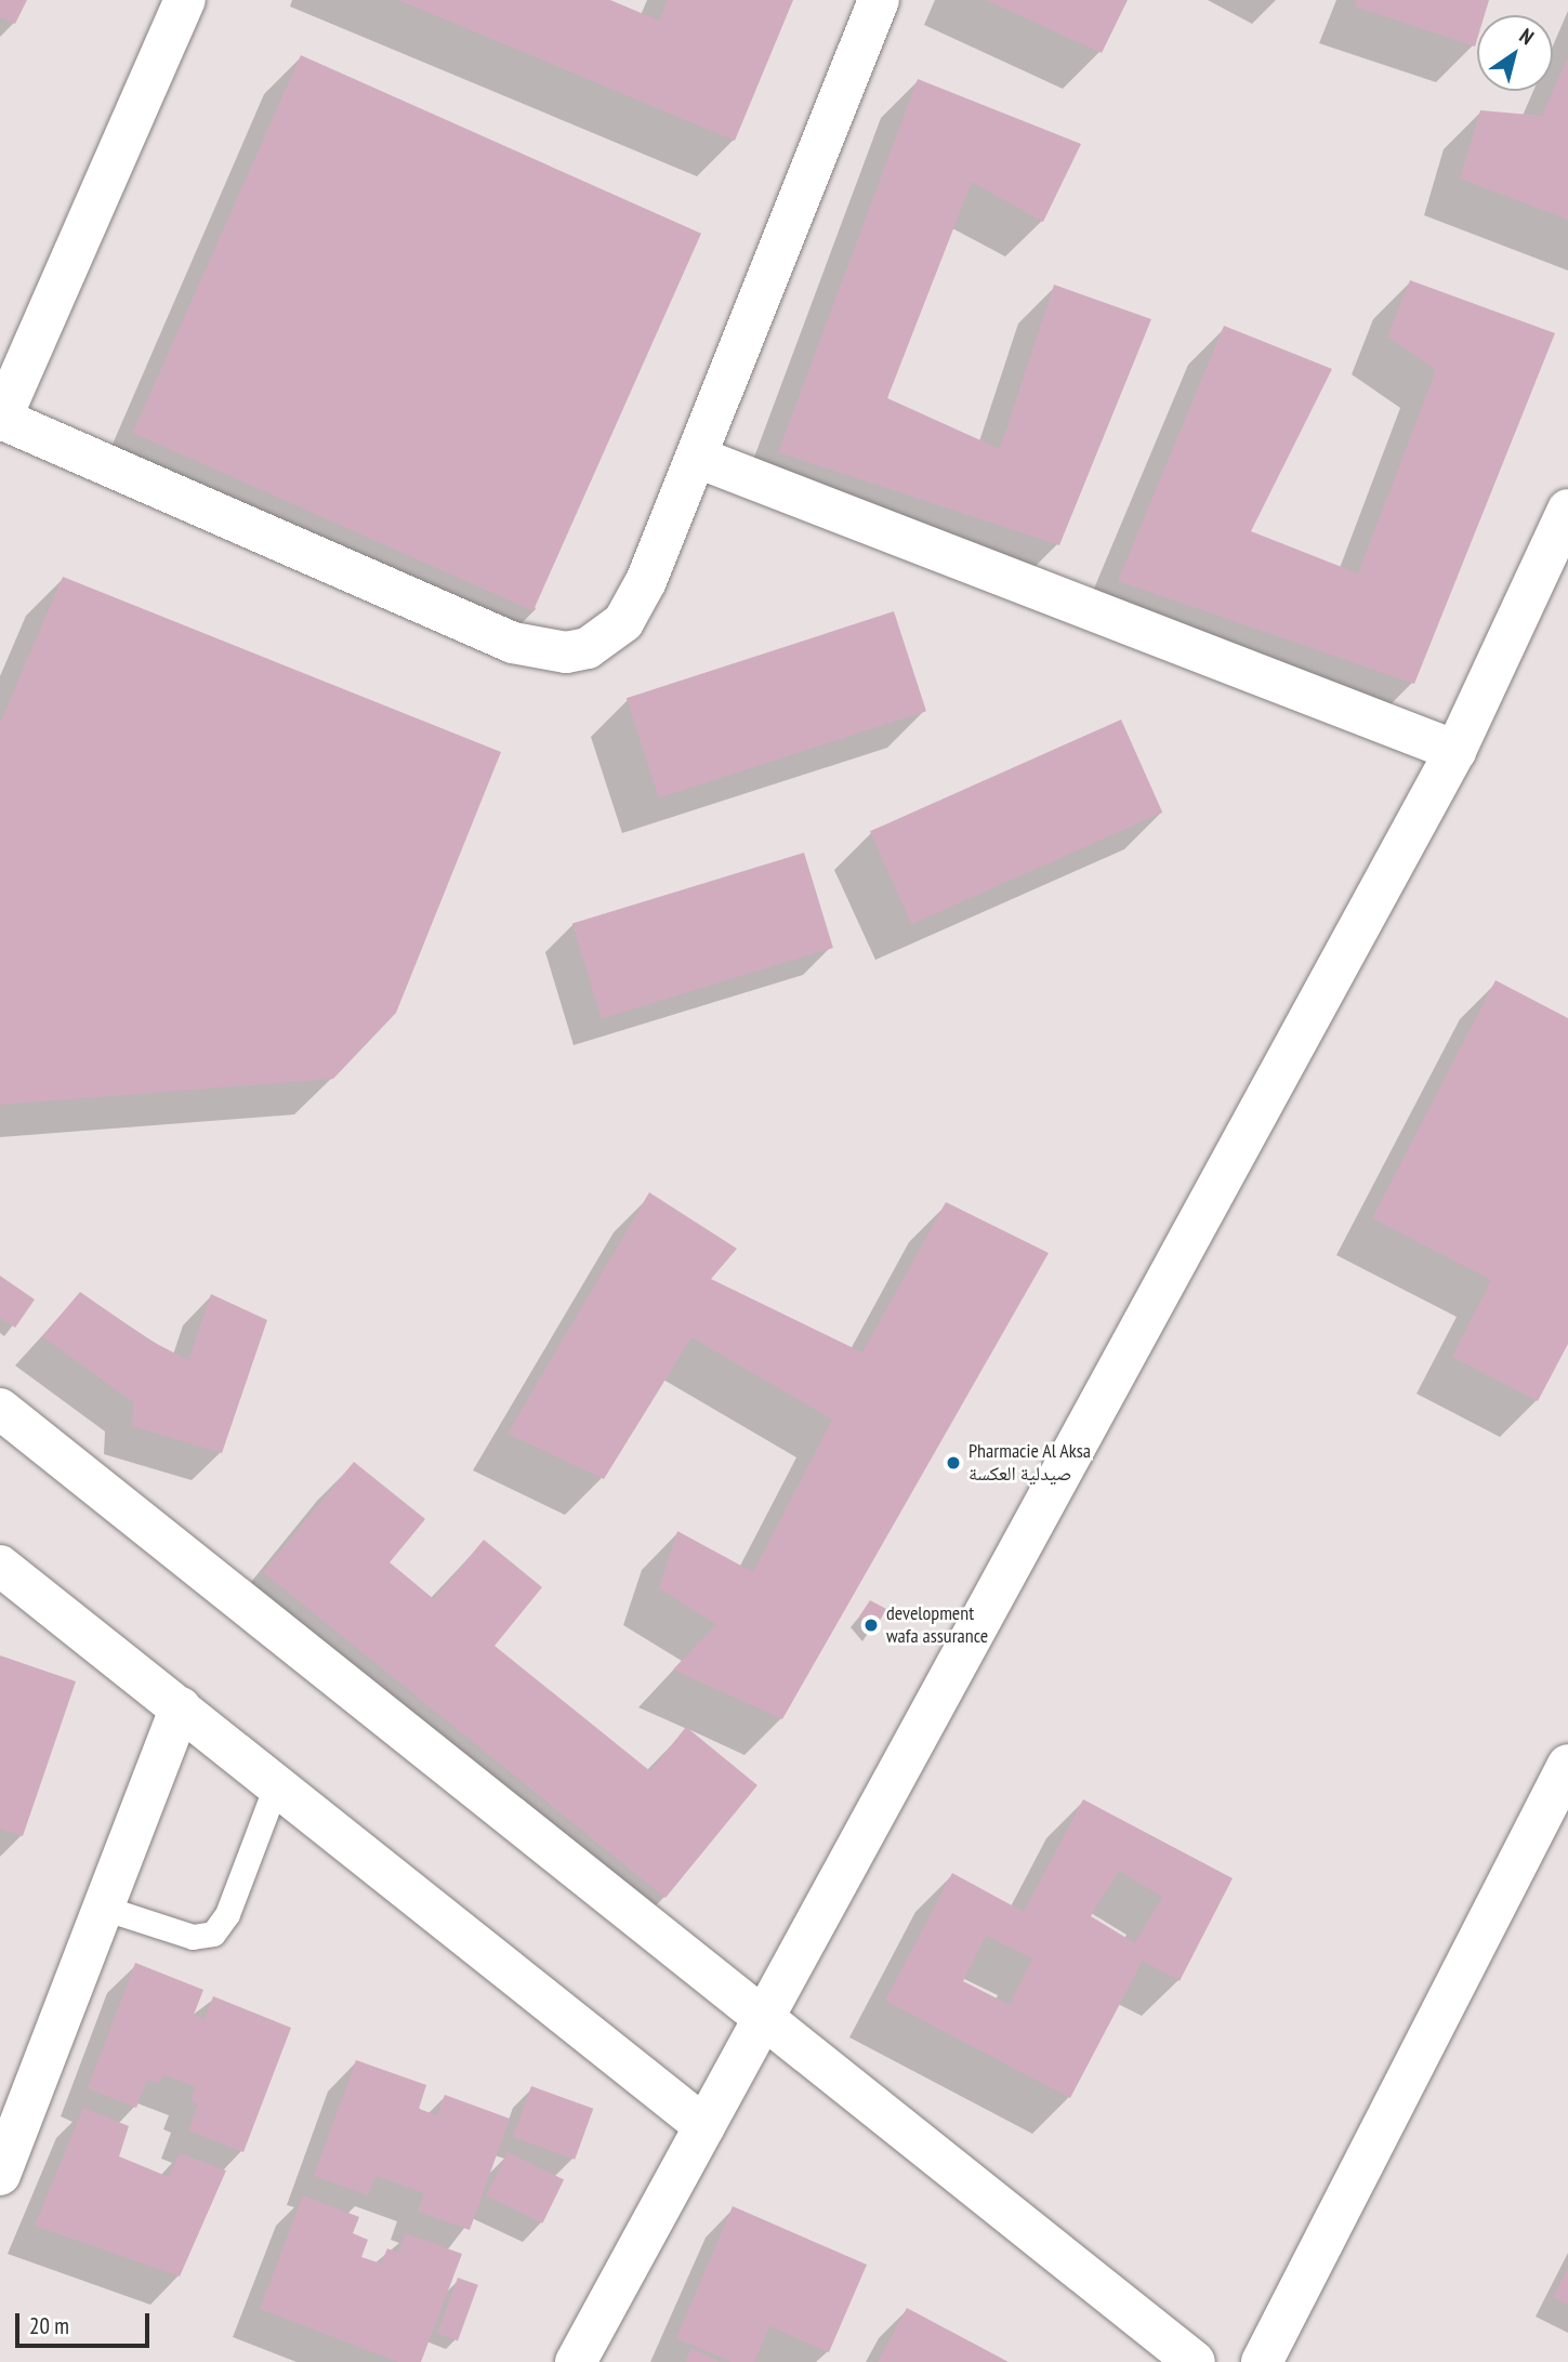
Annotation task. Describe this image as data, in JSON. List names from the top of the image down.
{
  "places": ["Pharmacie Al Aksa صيدلية العكسة", "development wafa assurance"],
  "scale_bar": "20 m",
  "north": "top right"
}
